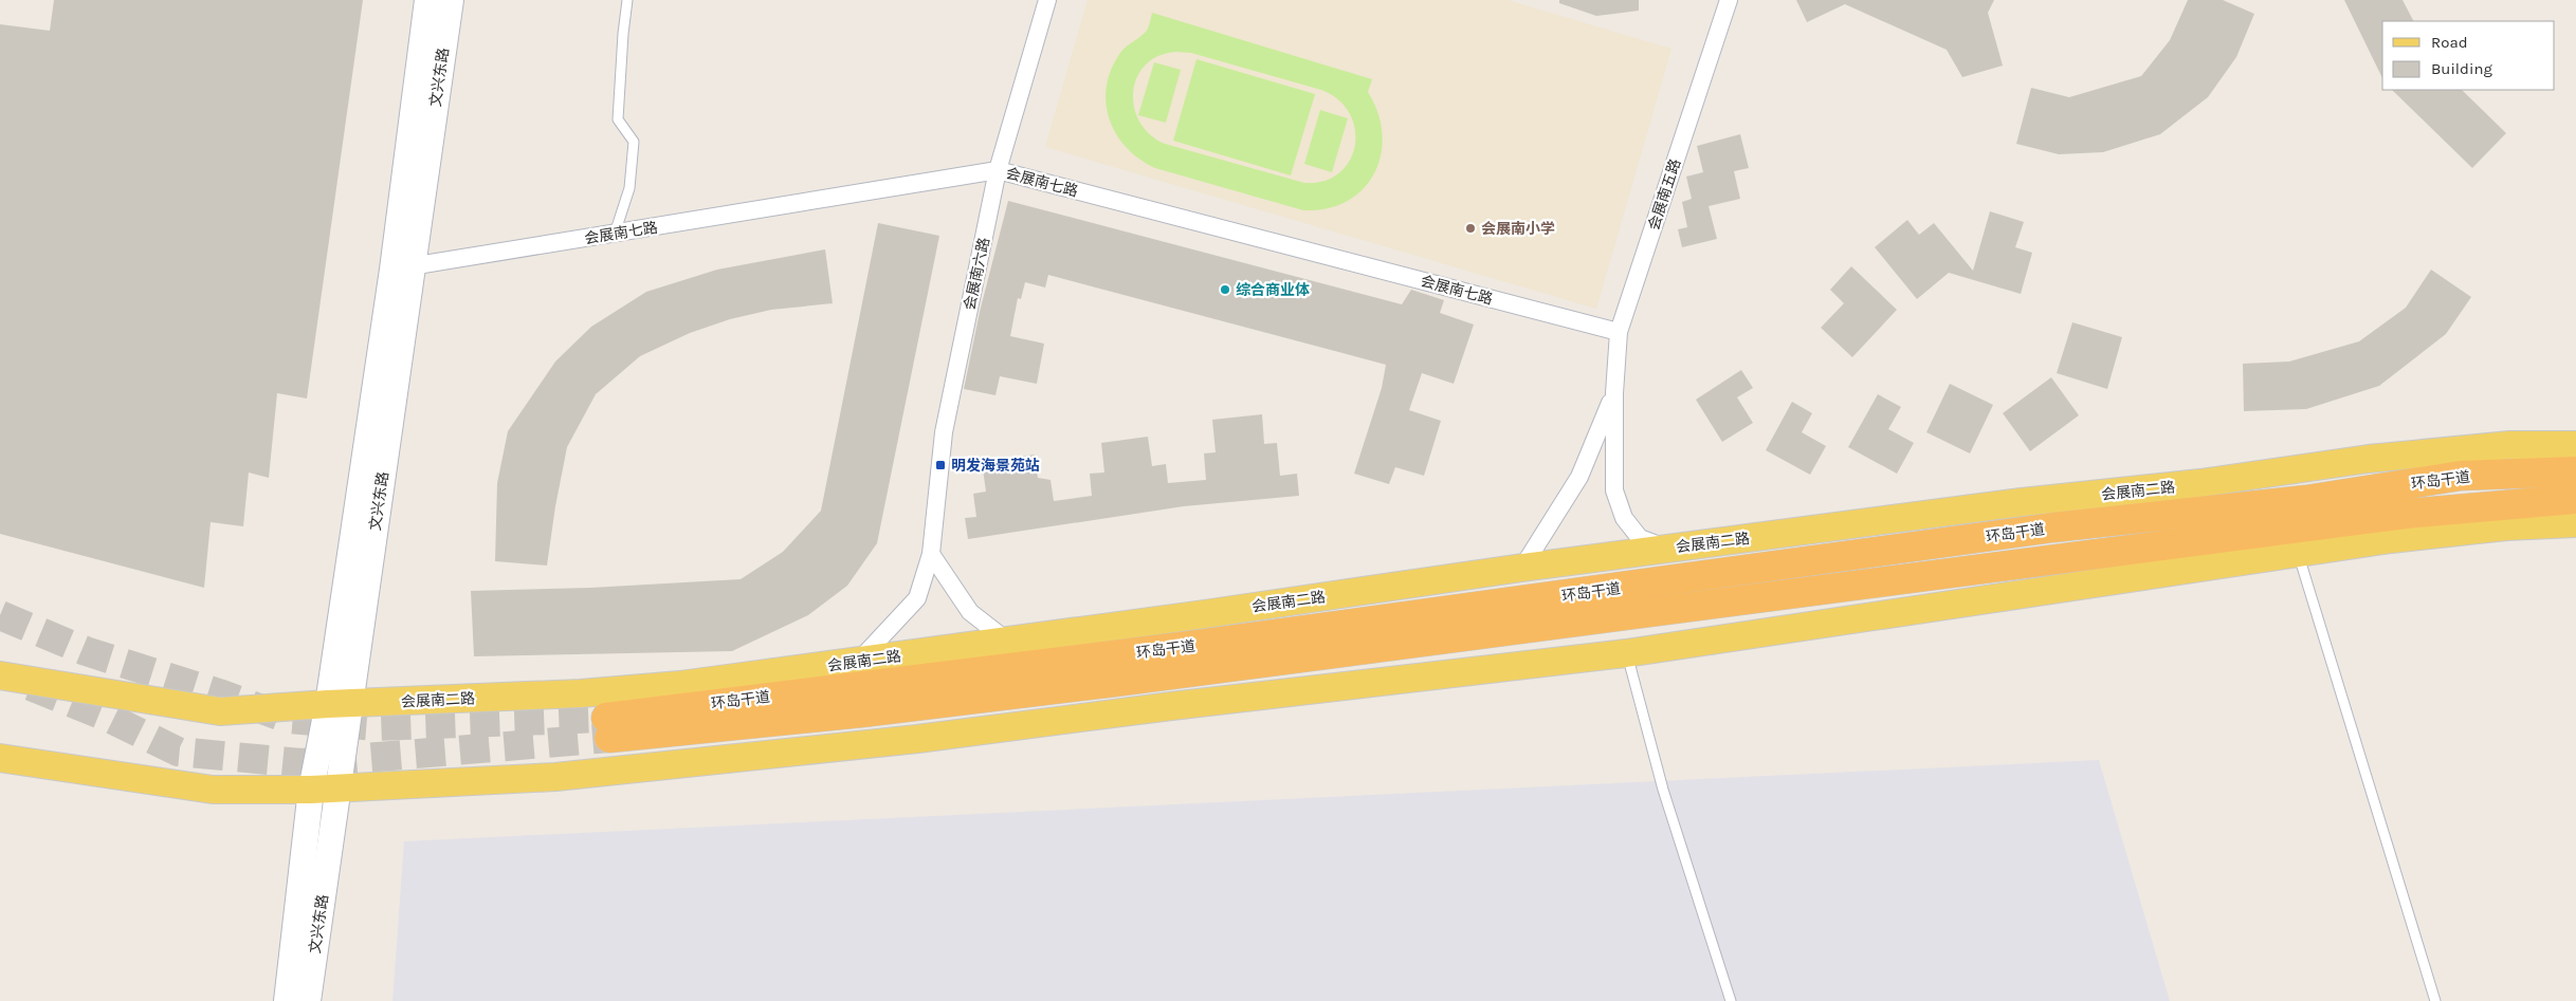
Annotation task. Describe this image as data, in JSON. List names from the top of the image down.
{
  "streets": {
    "highway": ["环岛干道"],
    "main road": ["文兴东路", "会展南二路"],
    "street": ["会展南七路", "会展南五路", "会展南六路"]
  },
  "crossings": [
    ["文兴东路", "会展南七路"],
    ["文兴东路", "会展南二路"],
    ["会展南七路", "会展南五路"],
    ["会展南七路", "会展南六路"],
    ["会展南六路", "会展南二路"]
  ],
  "places": {
    "other": ["会展南小学", "综合商业体"],
    "transit": ["明发海景苑站"]
  },
  "legend": ["Road", "Building"]
}
